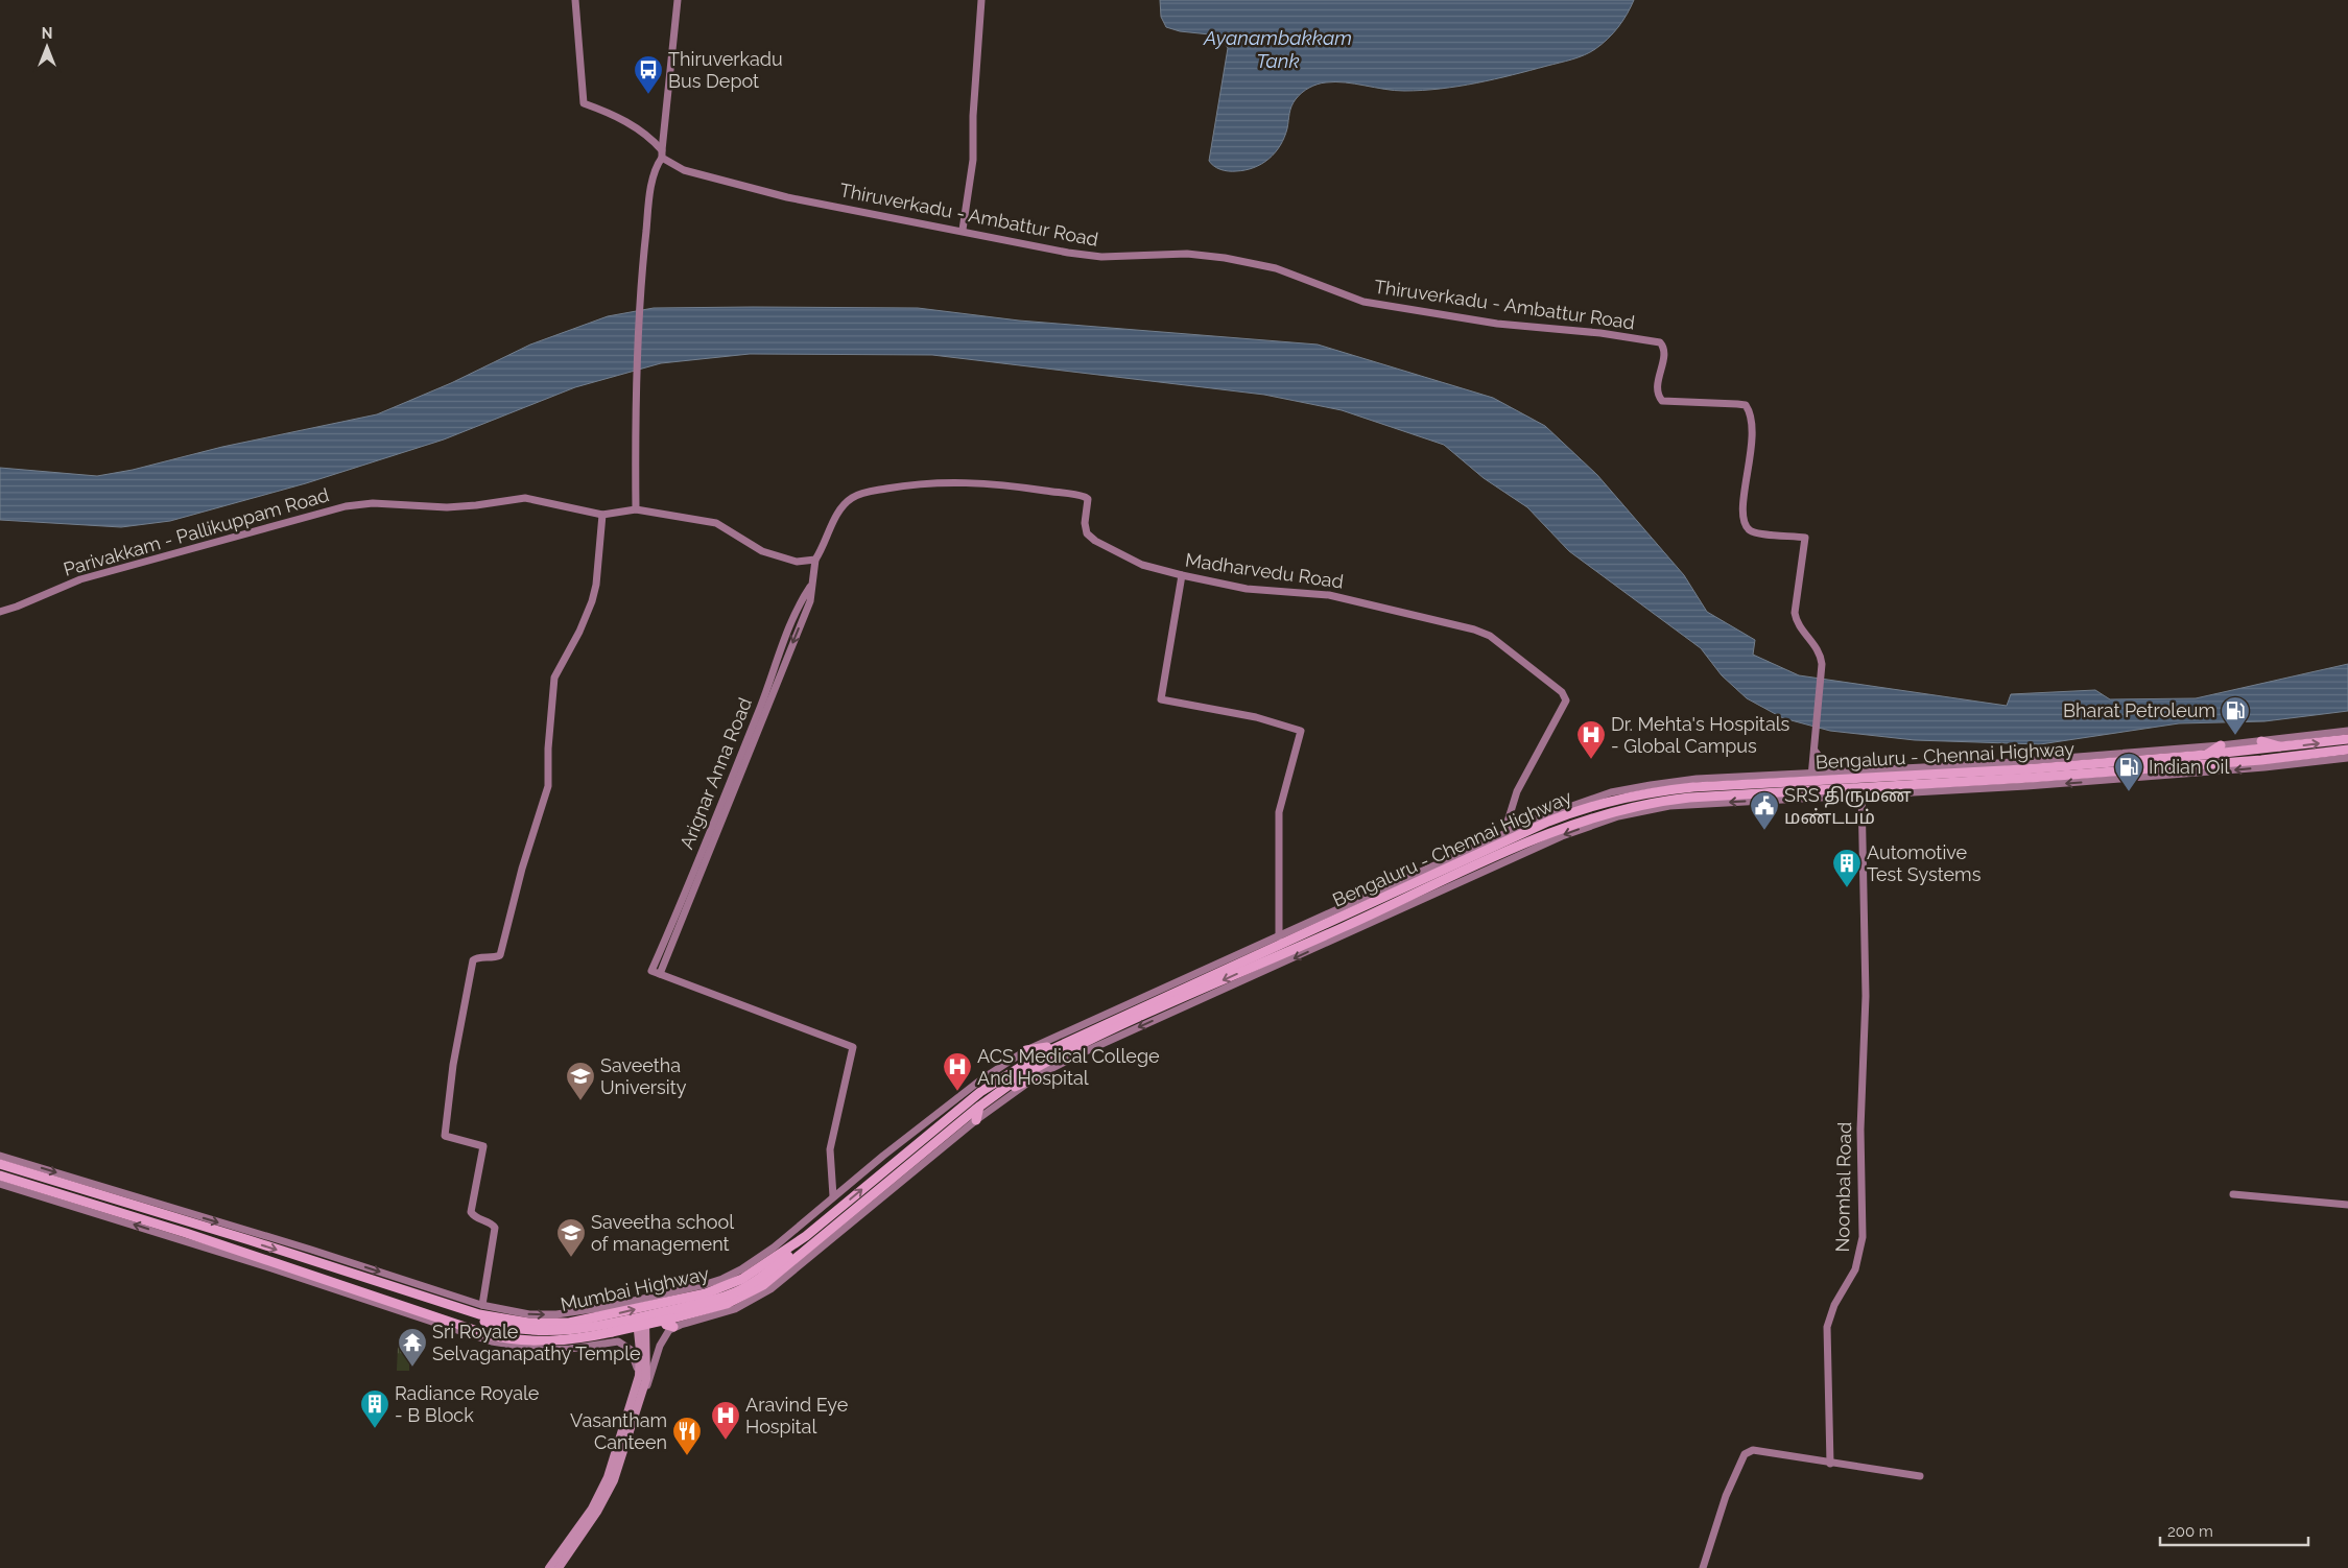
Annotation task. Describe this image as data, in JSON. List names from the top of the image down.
{
  "streets": {
    "highway": ["Bengaluru - Chennai Highway", "Mumbai Highway"],
    "street": [
      "Thiruverkadu - Ambattur Road",
      "Parivakkam - Pallikuppam Road",
      "Madharvedu Road",
      "Arignar Anna Road",
      "Noombal Road"
    ]
  },
  "crossings": [
    ["Thiruverkadu - Ambattur Road", "Bengaluru - Chennai Highway"],
    ["Madharvedu Road", "Bengaluru - Chennai Highway"],
    ["Madharvedu Road", "Arignar Anna Road"],
    ["Bengaluru - Chennai Highway", "Noombal Road"],
    ["Bengaluru - Chennai Highway", "Mumbai Highway"]
  ],
  "water": ["Ayanambakkam Tank"],
  "places": {
    "bus stop": ["Thiruverkadu Bus Depot"],
    "fuel station": ["Bharat Petroleum", "Indian Oil"],
    "hospital": ["Dr. Mehta's Hospitals - Global Campus", "ACS Medical College And Hospital", "Aravind Eye Hospital"],
    "public building": ["SRS திருமண மண்டபம்"],
    "building": ["Automotive Test Systems", "Radiance Royale - B Block"],
    "school or university": ["Saveetha University", "Saveetha school of management"],
    "temple": ["Sri Royale Selvaganapathy Temple"],
    "restaurant": ["Vasantham Canteen"]
  },
  "scale_bar": "200 m",
  "north": "top"
}
